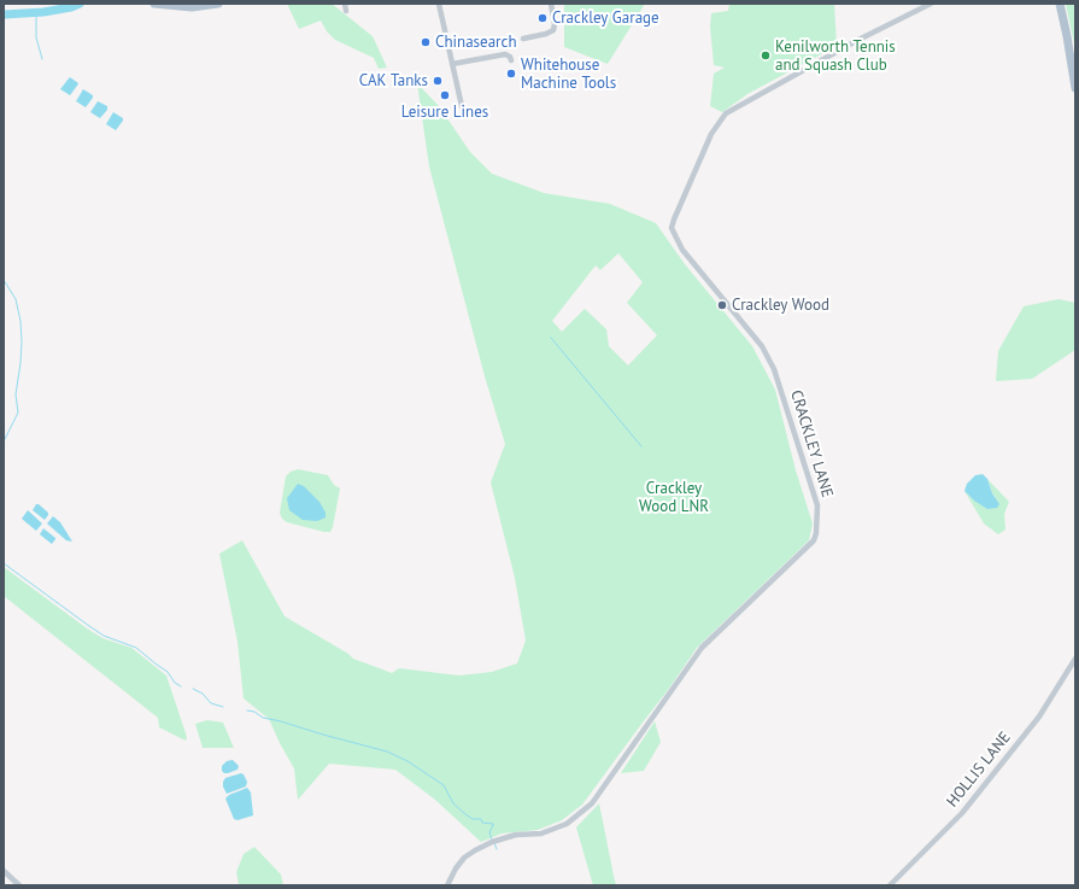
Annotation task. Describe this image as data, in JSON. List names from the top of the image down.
{
  "streets": {
    "street": ["CRACKLEY LANE", "HOLLIS LANE"]
  },
  "parks": ["Crackley Wood LNR"],
  "places": [
    "Crackley Garage",
    "Chinasearch",
    "Kenilworth Tennis and Squash Club",
    "Whitehouse Machine Tools",
    "CAK Tanks",
    "Leisure Lines",
    "Crackley Wood"
  ]
}
